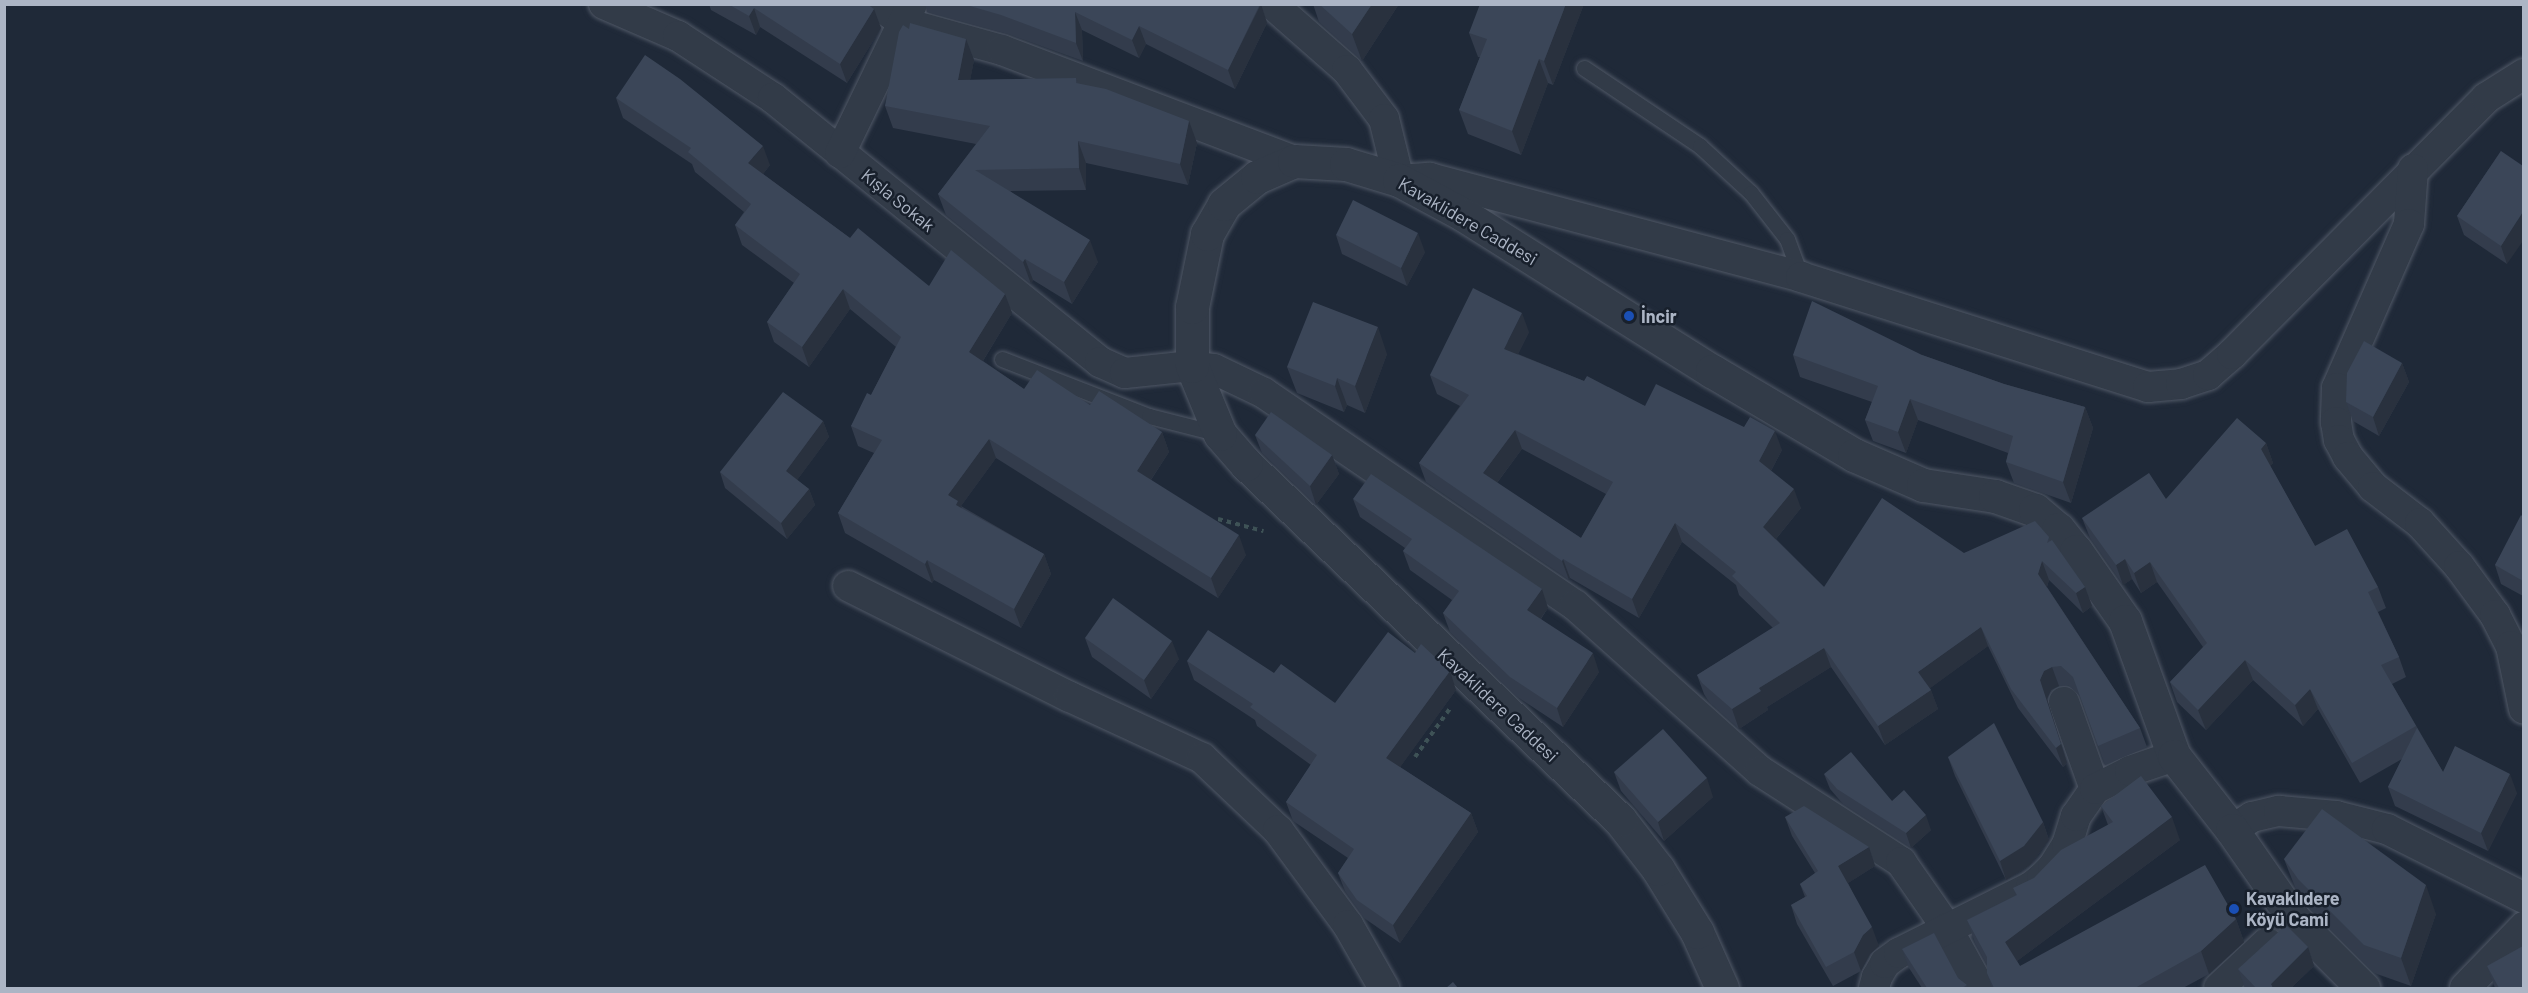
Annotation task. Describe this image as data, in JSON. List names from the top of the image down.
{
  "streets": {
    "street": ["Kışla Sokak", "Kavaklidere Caddesi"]
  },
  "crossings": [
    ["Kışla Sokak", "Kavaklidere Caddesi"]
  ],
  "places": ["İncir", "Kavaklıdere Köyü Cami"]
}
